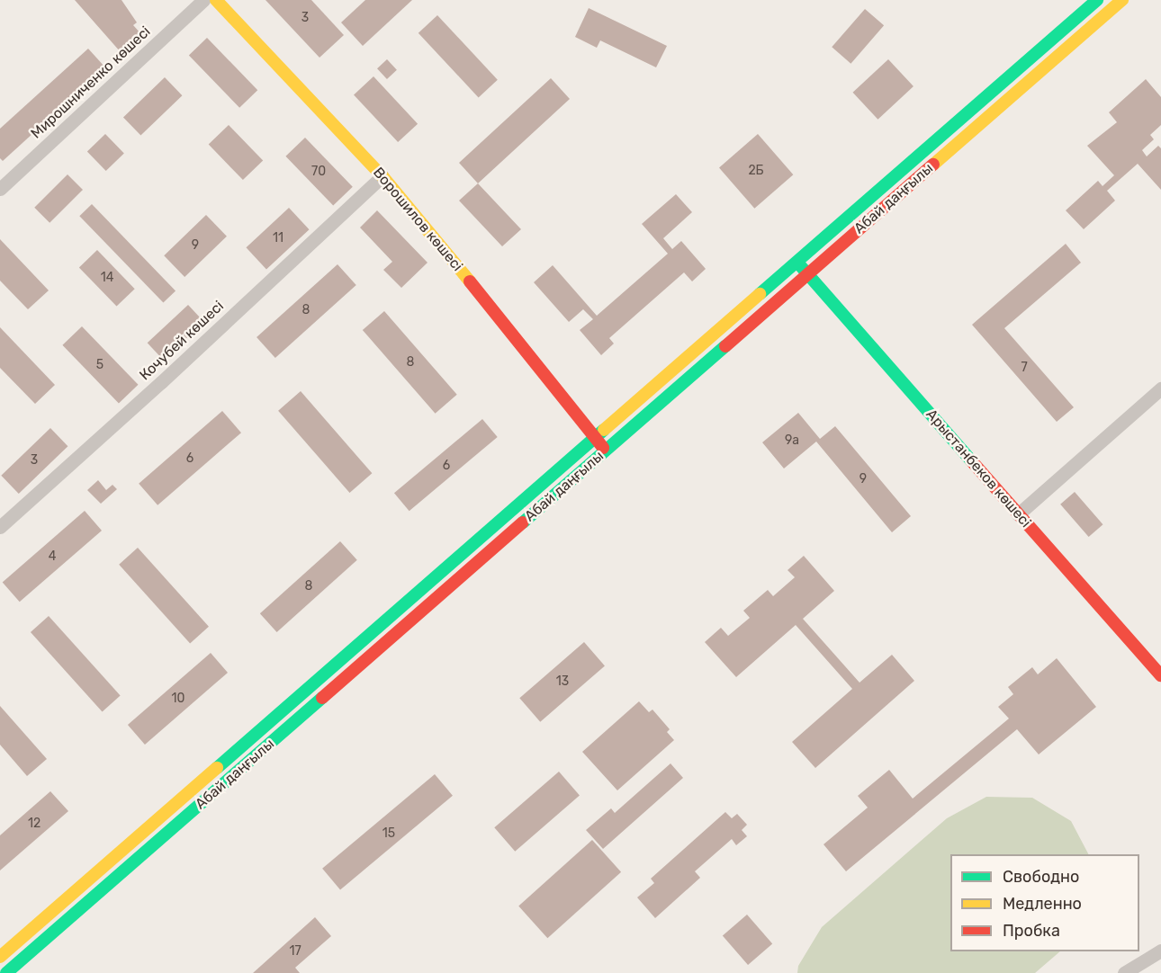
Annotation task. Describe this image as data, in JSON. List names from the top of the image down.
{
  "streets": {
    "main road": ["Абай даңғылы", "Ворошилов көшесі", "Арыстанбеков көшесі"],
    "street": ["Мирошниченко көшесі", "Кочубей көшесі"]
  },
  "crossings": [
    ["Абай даңғылы", "Ворошилов көшесі"],
    ["Абай даңғылы", "Арыстанбеков көшесі"],
    ["Ворошилов көшесі", "Кочубей көшесі"]
  ],
  "house_numbers": [
    "3",
    "2Б",
    "70",
    "11",
    "9",
    "14",
    "8",
    "8",
    "5",
    "7",
    "9а",
    "6",
    "3",
    "6",
    "9",
    "4",
    "8",
    "13",
    "10",
    "12",
    "15",
    "17"
  ],
  "legend": ["Свободно", "Медленно", "Пробка"]
}
